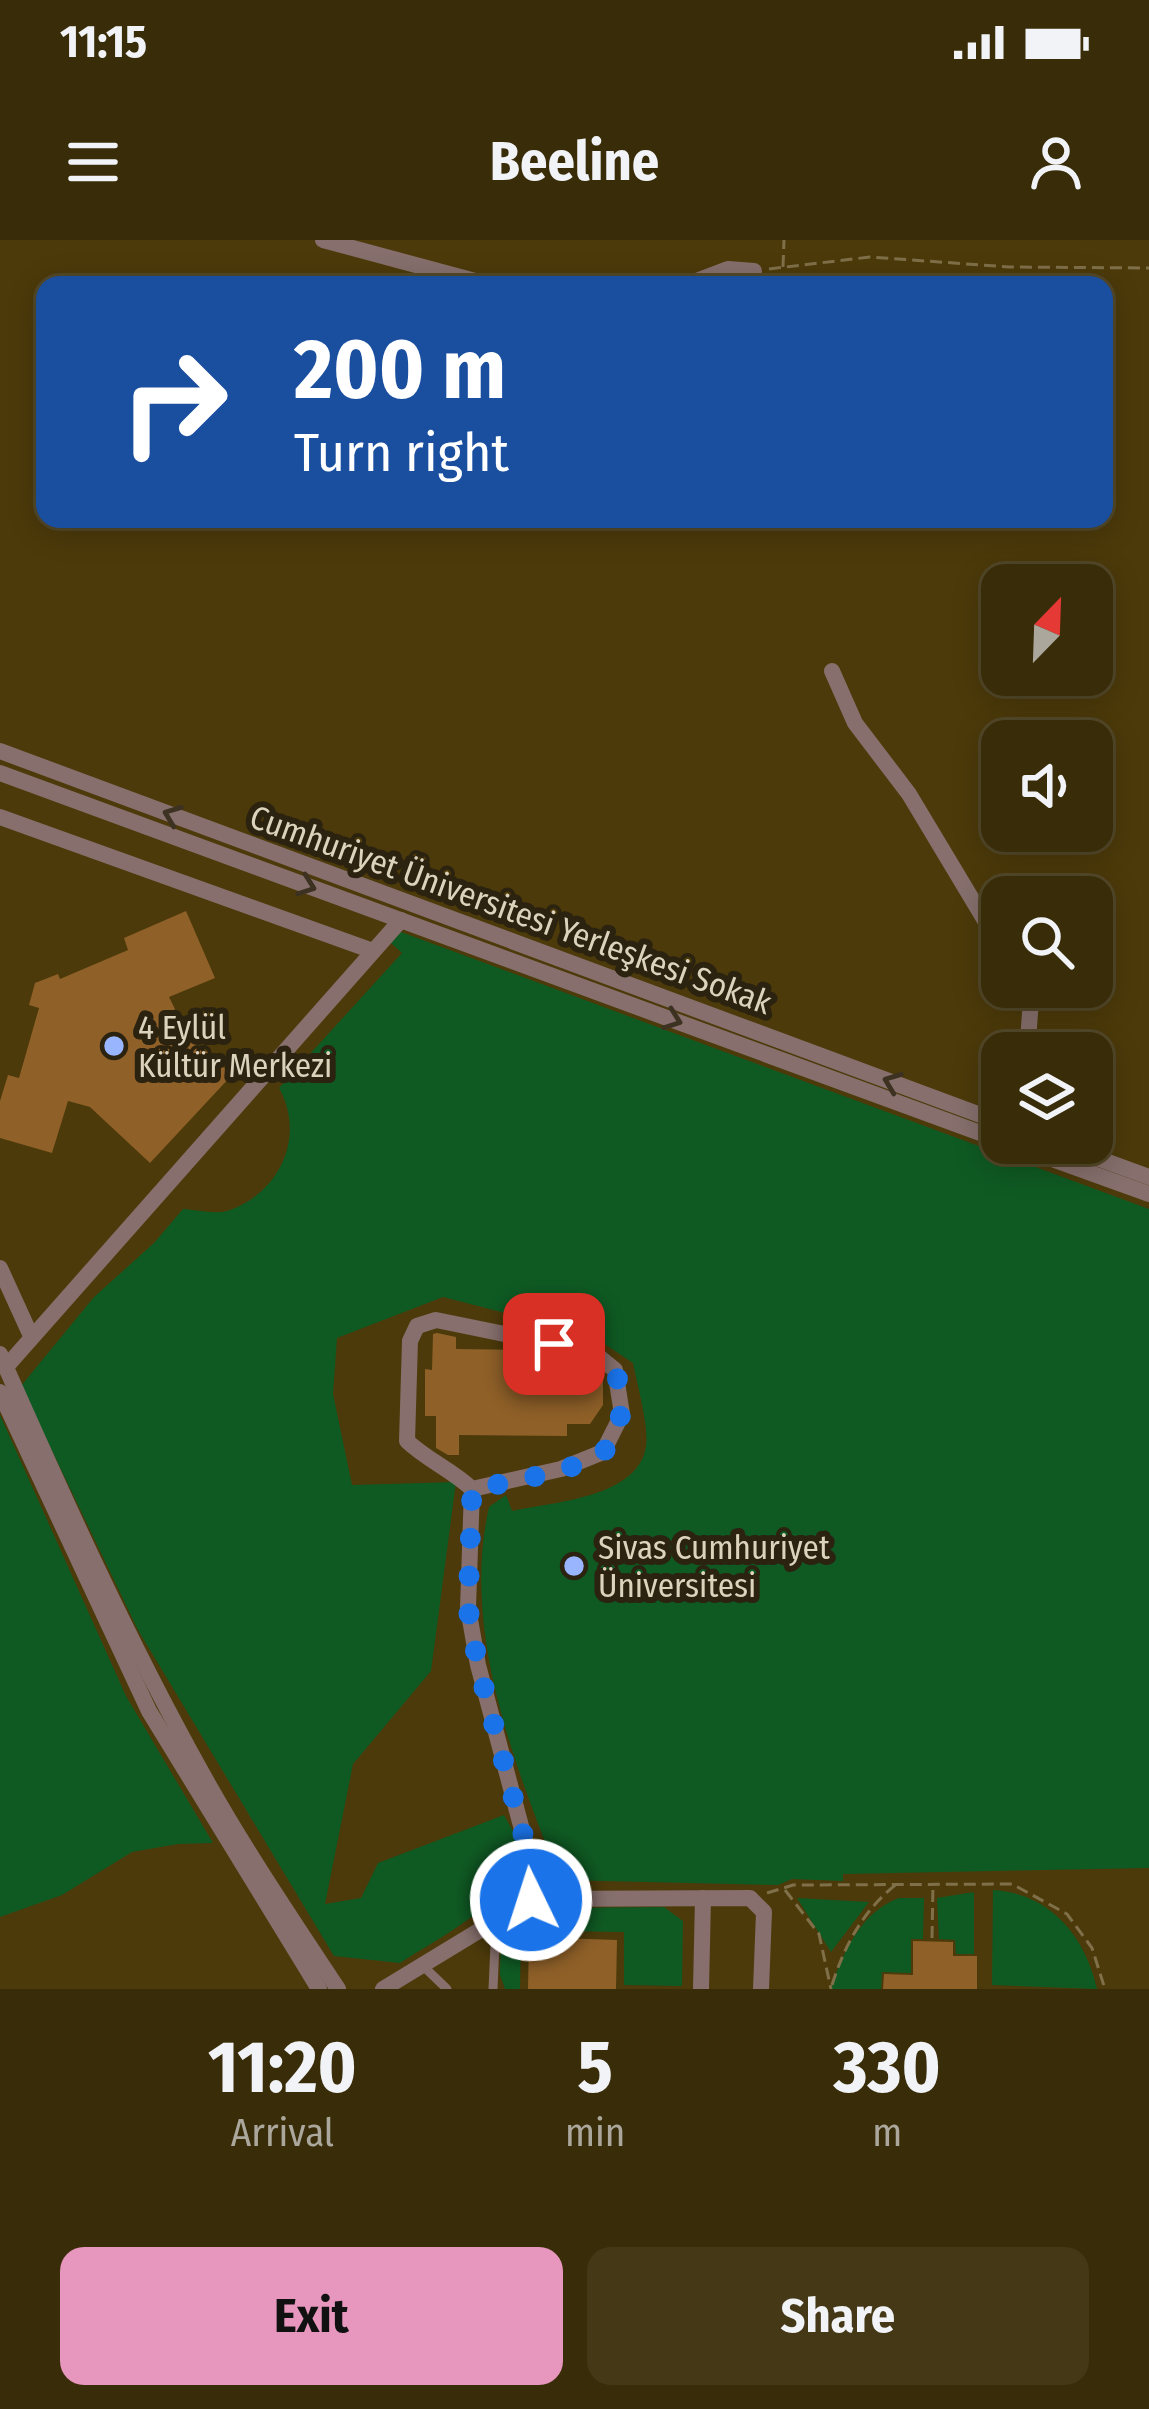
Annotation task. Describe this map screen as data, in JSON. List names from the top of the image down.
{
  "streets": {
    "street": ["Cumhuriyet Üniversitesi Yerleşkesi Sokak"]
  },
  "places": ["4 Eylül Kültür Merkezi", "Sivas Cumhuriyet Üniversitesi"],
  "north": "top right",
  "page": {
    "status": "11:15",
    "header": "Beeline",
    "turn": ["200 m", "Turn right"],
    "eta": [
      "11:20",
      "Arrival",
      "5",
      "min",
      "330",
      "m"
    ],
    "buttons": ["Exit", "Share"]
  }
}
